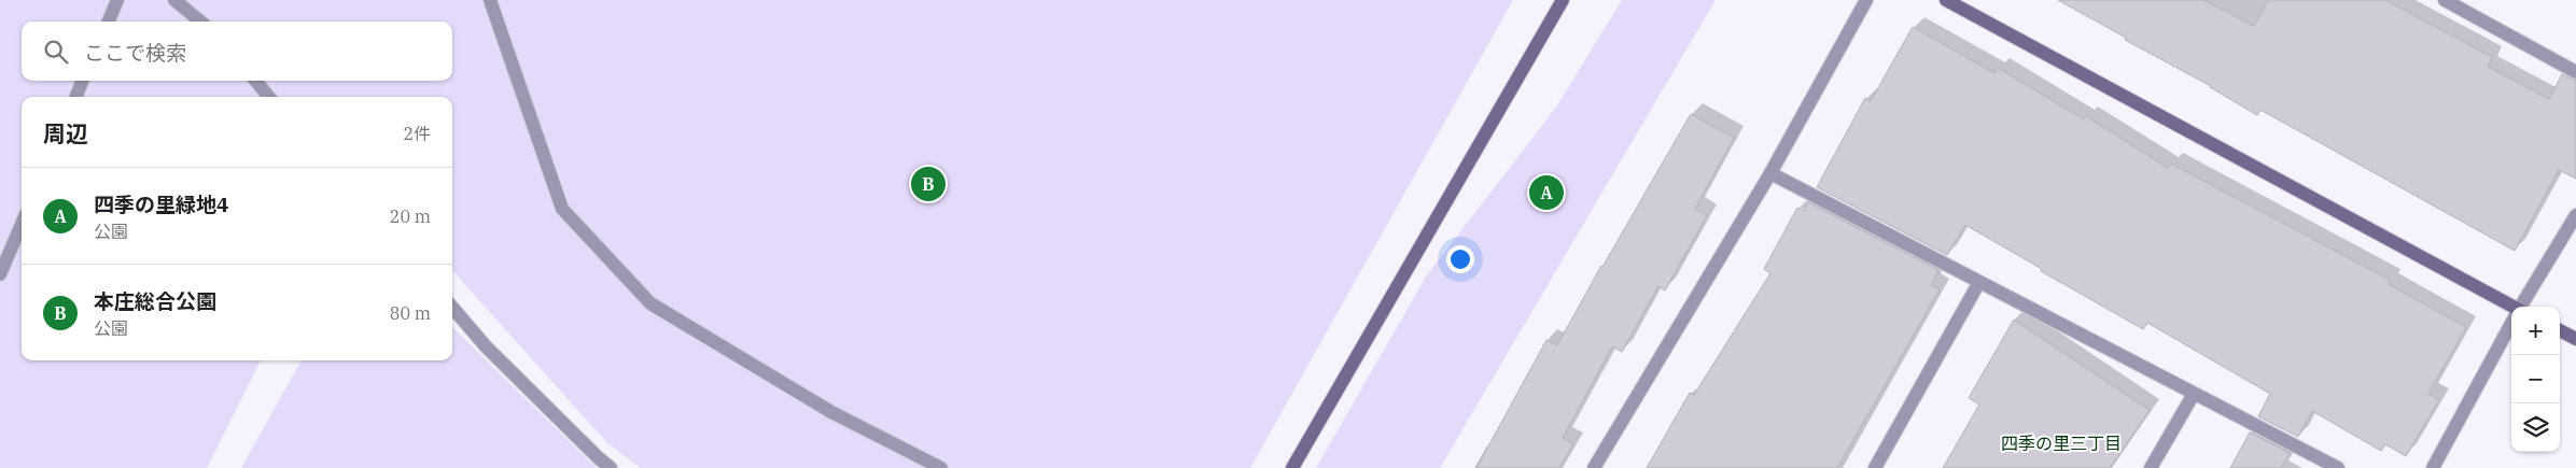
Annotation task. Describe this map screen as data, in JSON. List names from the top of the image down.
{
  "districts": ["四季の里三丁目"],
  "page": {
    "search": "ここで検索",
    "heading": ["周辺", "2件"],
    "pins": ["B", "A"],
    "list": [
      {
        "mark": "A",
        "name": "四季の里緑地4",
        "note": "公園",
        "value": "20 m"
      },
      {
        "mark": "B",
        "name": "本庄総合公園",
        "note": "公園",
        "value": "80 m"
      }
    ],
    "map_buttons": ["+", "−"]
  }
}
